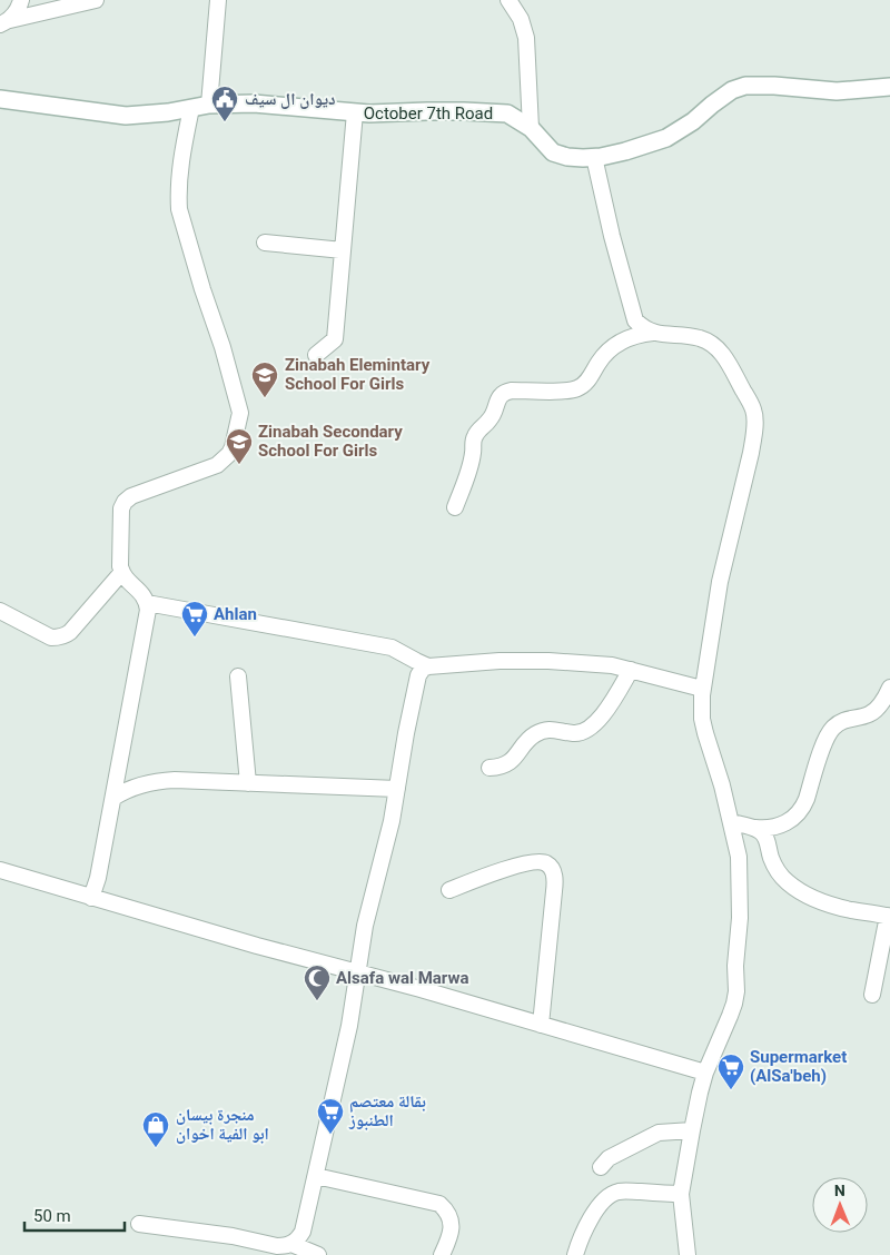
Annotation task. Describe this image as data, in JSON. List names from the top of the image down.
{
  "streets": {
    "street": ["October 7th Road"]
  },
  "places": {
    "public building": ["ديوان ال سيف"],
    "school or university": ["Zinabah Elemintary School For Girls", "Zinabah Secondary School For Girls"],
    "supermarket": ["Ahlan", "Supermarket (AlSa'beh)", "بقالة معتصم الطنبوز"],
    "mosque": ["Alsafa wal Marwa"],
    "shop": ["منجرة بيسان ابو الفية اخوان"]
  },
  "scale_bar": "50 m",
  "north": "top"
}
